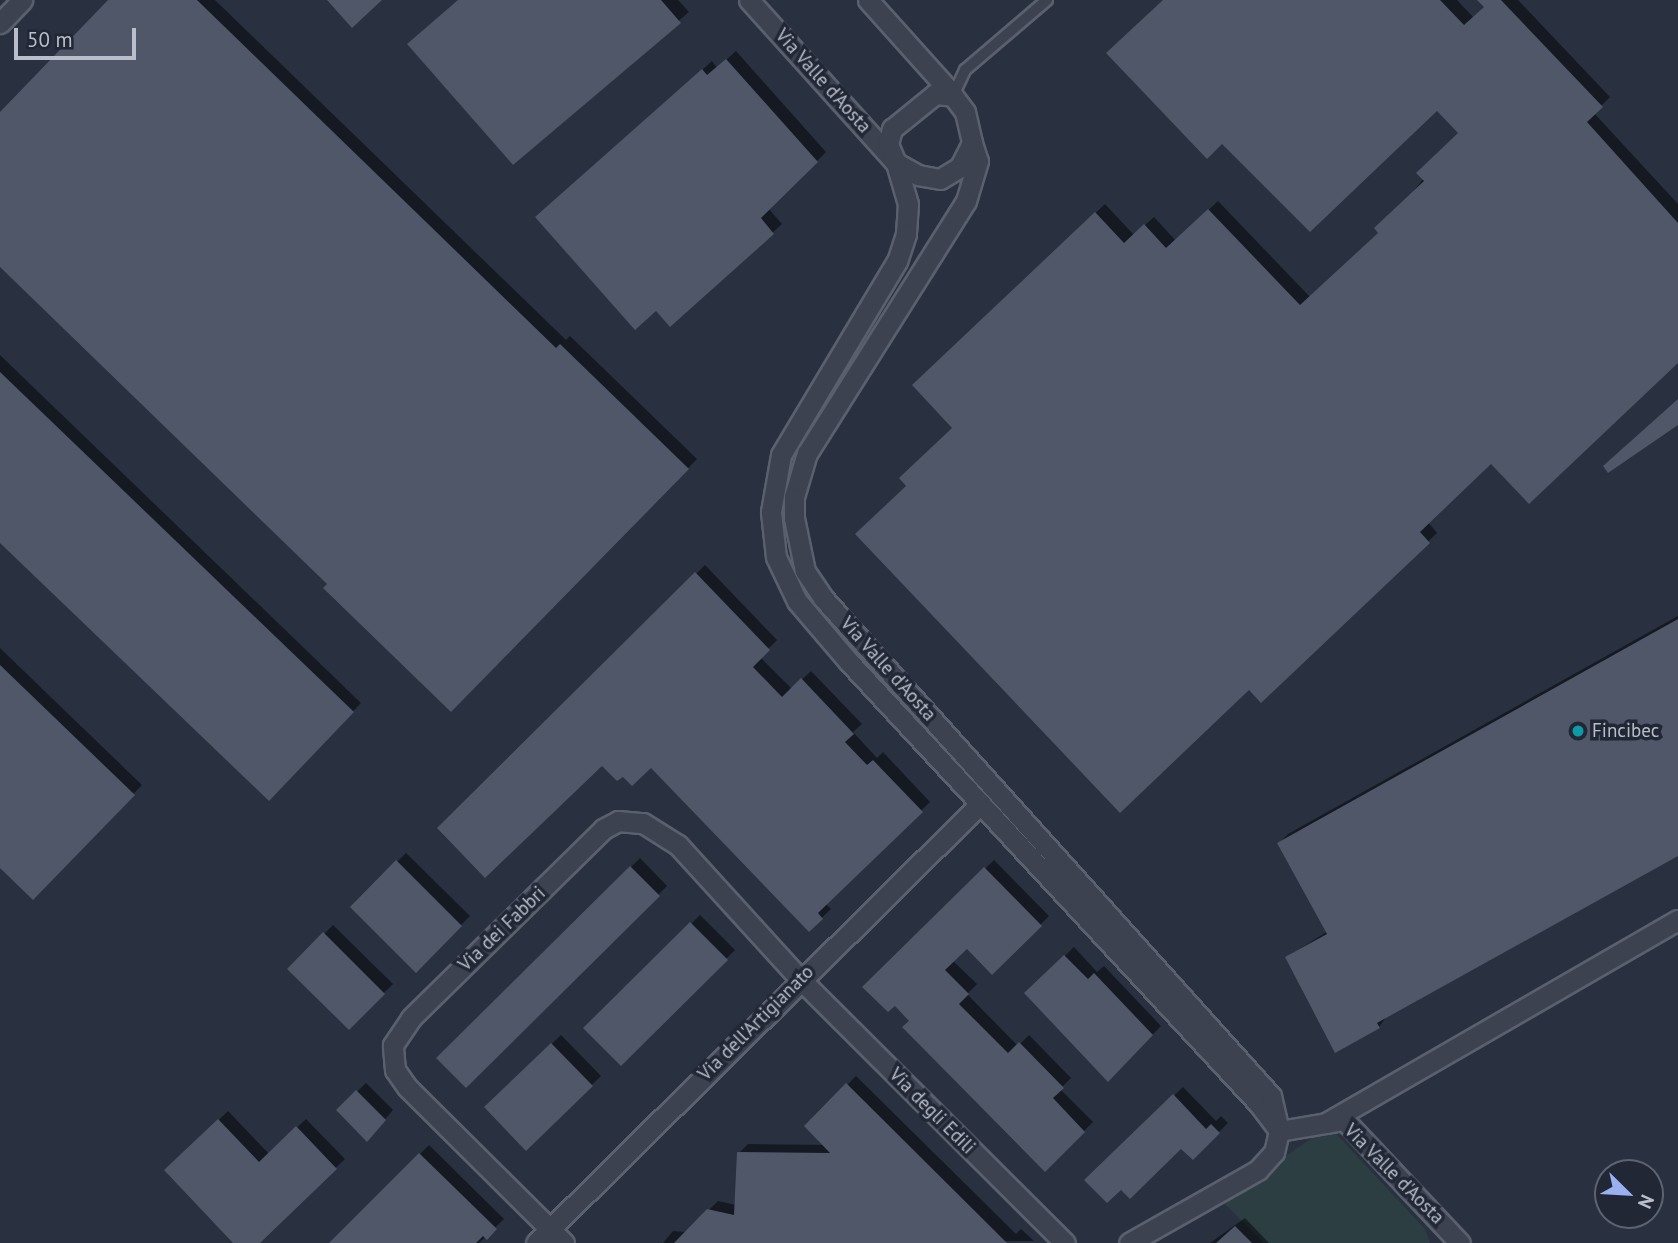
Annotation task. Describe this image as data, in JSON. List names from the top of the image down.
{
  "streets": {
    "street": [
      "Via Valle d'Aosta",
      "Via dei Fabbri",
      "Via dell'Artigianato",
      "Via degli Edili"
    ]
  },
  "crossings": [
    ["Via Valle d'Aosta", "Via dell'Artigianato"],
    ["Via dei Fabbri", "Via dell'Artigianato"],
    ["Via dei Fabbri", "Via degli Edili"],
    ["Via dell'Artigianato", "Via degli Edili"]
  ],
  "places": ["Fincibec"],
  "scale_bar": "50 m",
  "north": "bottom right"
}
